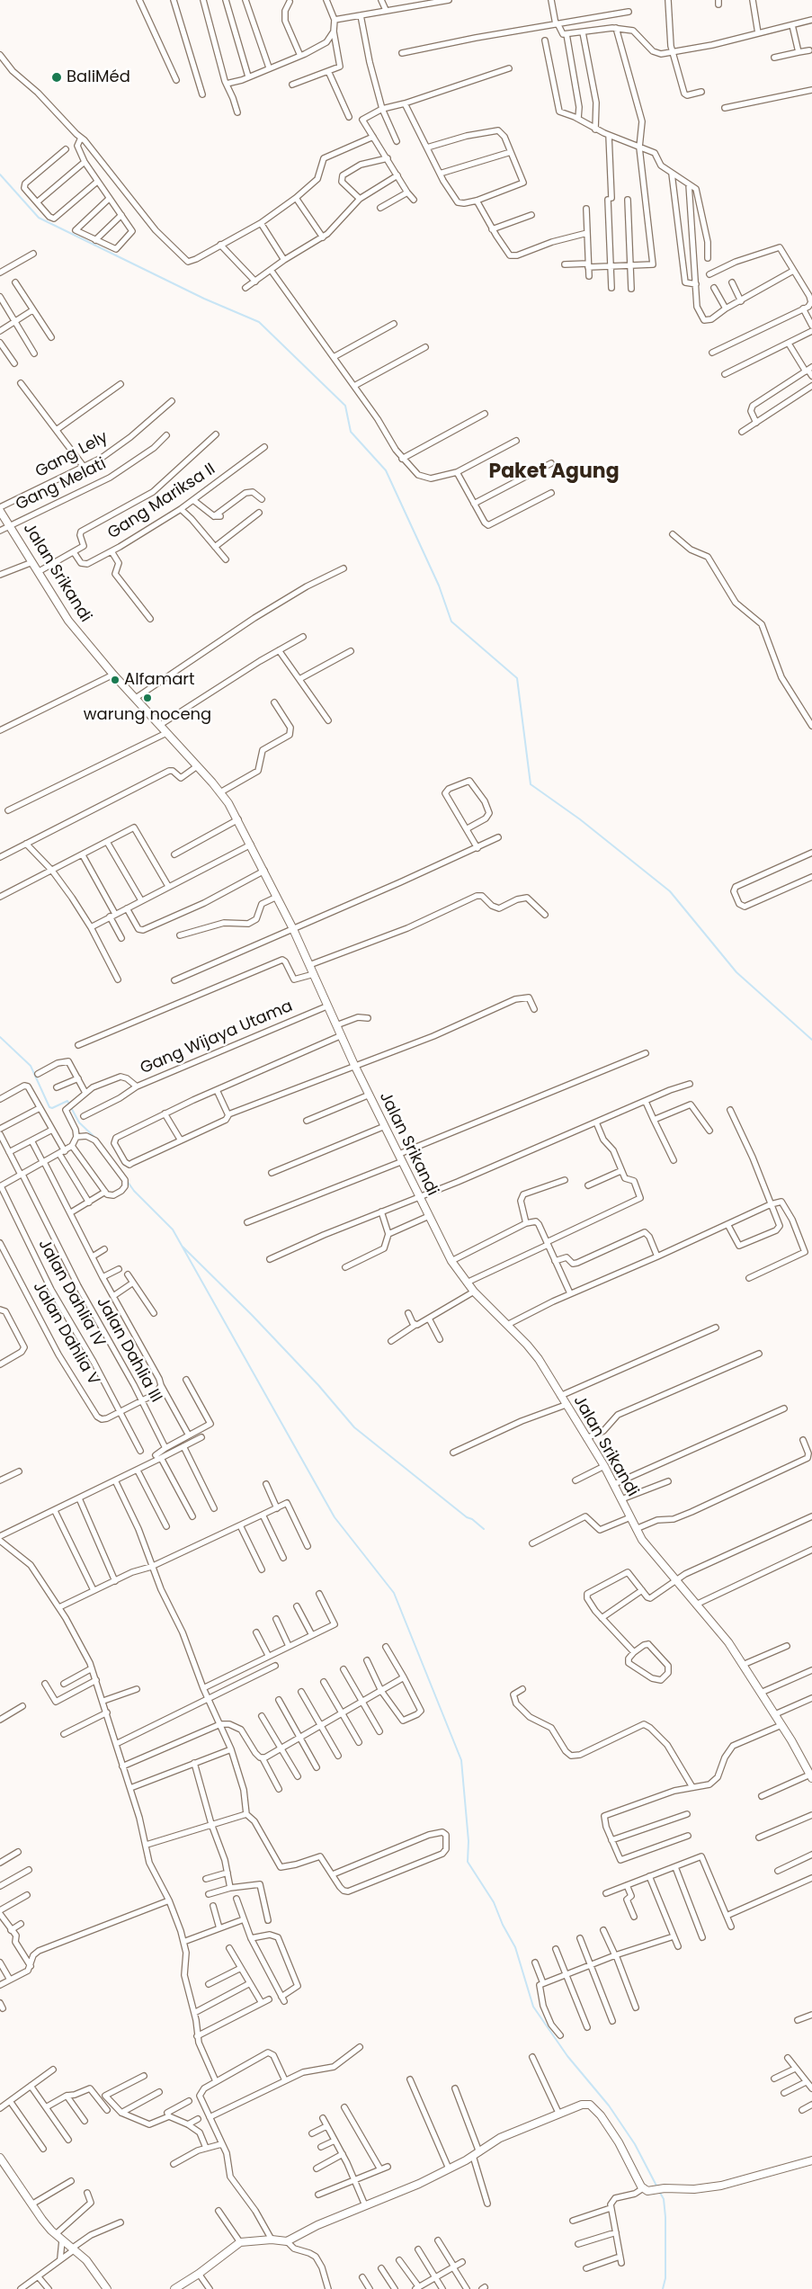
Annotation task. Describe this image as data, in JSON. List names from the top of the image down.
{
  "streets": {
    "street": [
      "Gang Lely",
      "Gang Melati",
      "Gang Mariksa II",
      "Jalan Srikandi",
      "Gang Wijaya Utama",
      "Jalan Dahlia IV",
      "Jalan Dahlia V",
      "Jalan Dahlia III"
    ]
  },
  "crossings": [
    ["Gang Melati", "Jalan Srikandi"],
    ["Jalan Srikandi", "Gang Wijaya Utama"],
    ["Jalan Dahlia IV", "Jalan Dahlia V"],
    ["Jalan Dahlia V", "Jalan Dahlia III"]
  ],
  "districts": ["Paket Agung"],
  "places": ["BaliMéd", "Alfamart", "warung noceng"]
}
